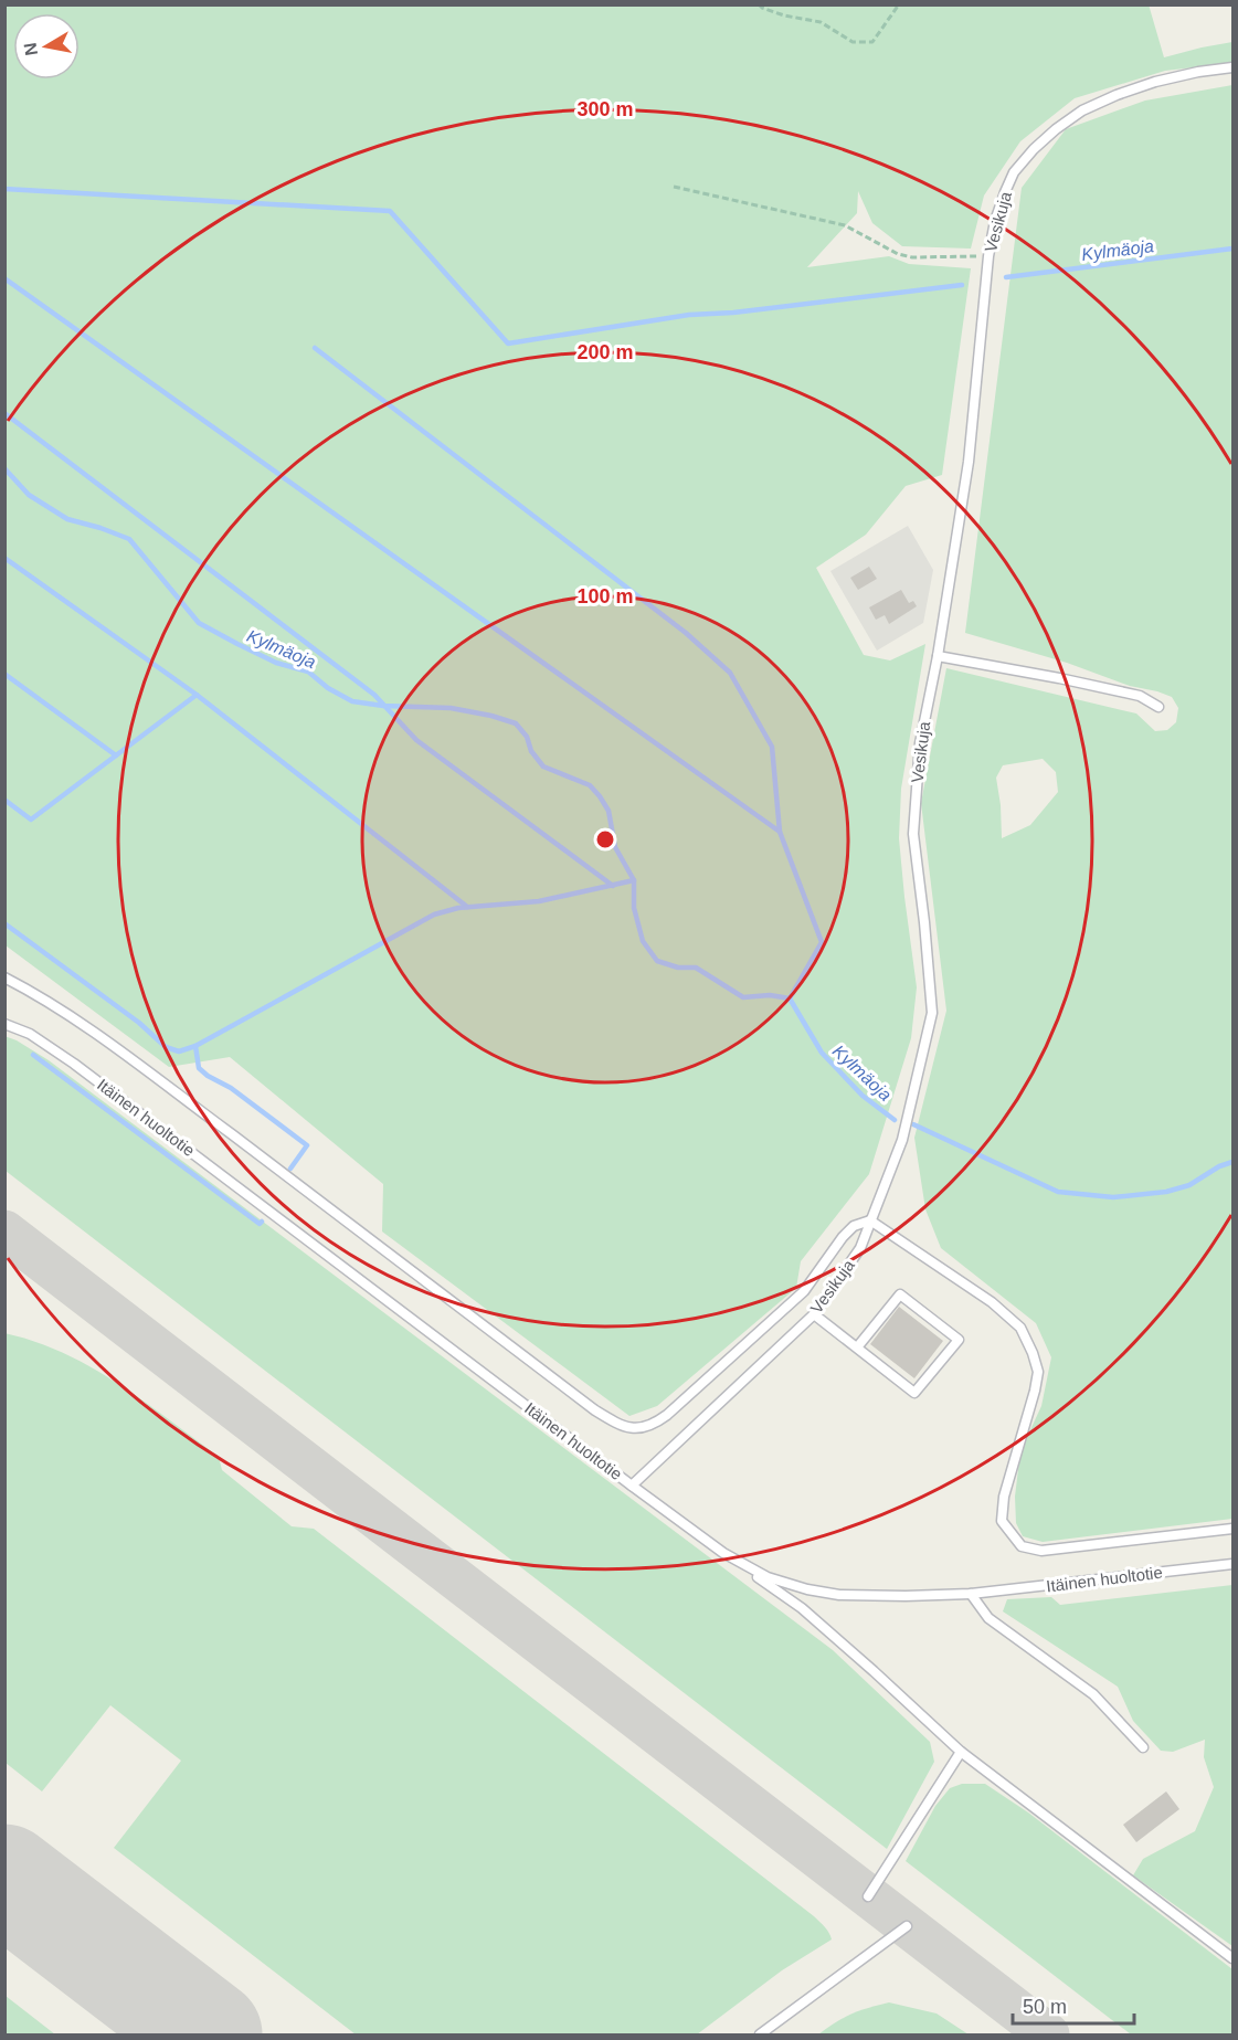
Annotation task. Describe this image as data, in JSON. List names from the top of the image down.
{
  "streets": {
    "lane": ["Vesikuja", "Itäinen huoltotie"]
  },
  "crossings": [
    ["Vesikuja", "Itäinen huoltotie"]
  ],
  "water": ["Kylmäoja"],
  "scale_bar": "50 m",
  "north": "left",
  "rings": ["300 m", "200 m", "100 m"]
}
